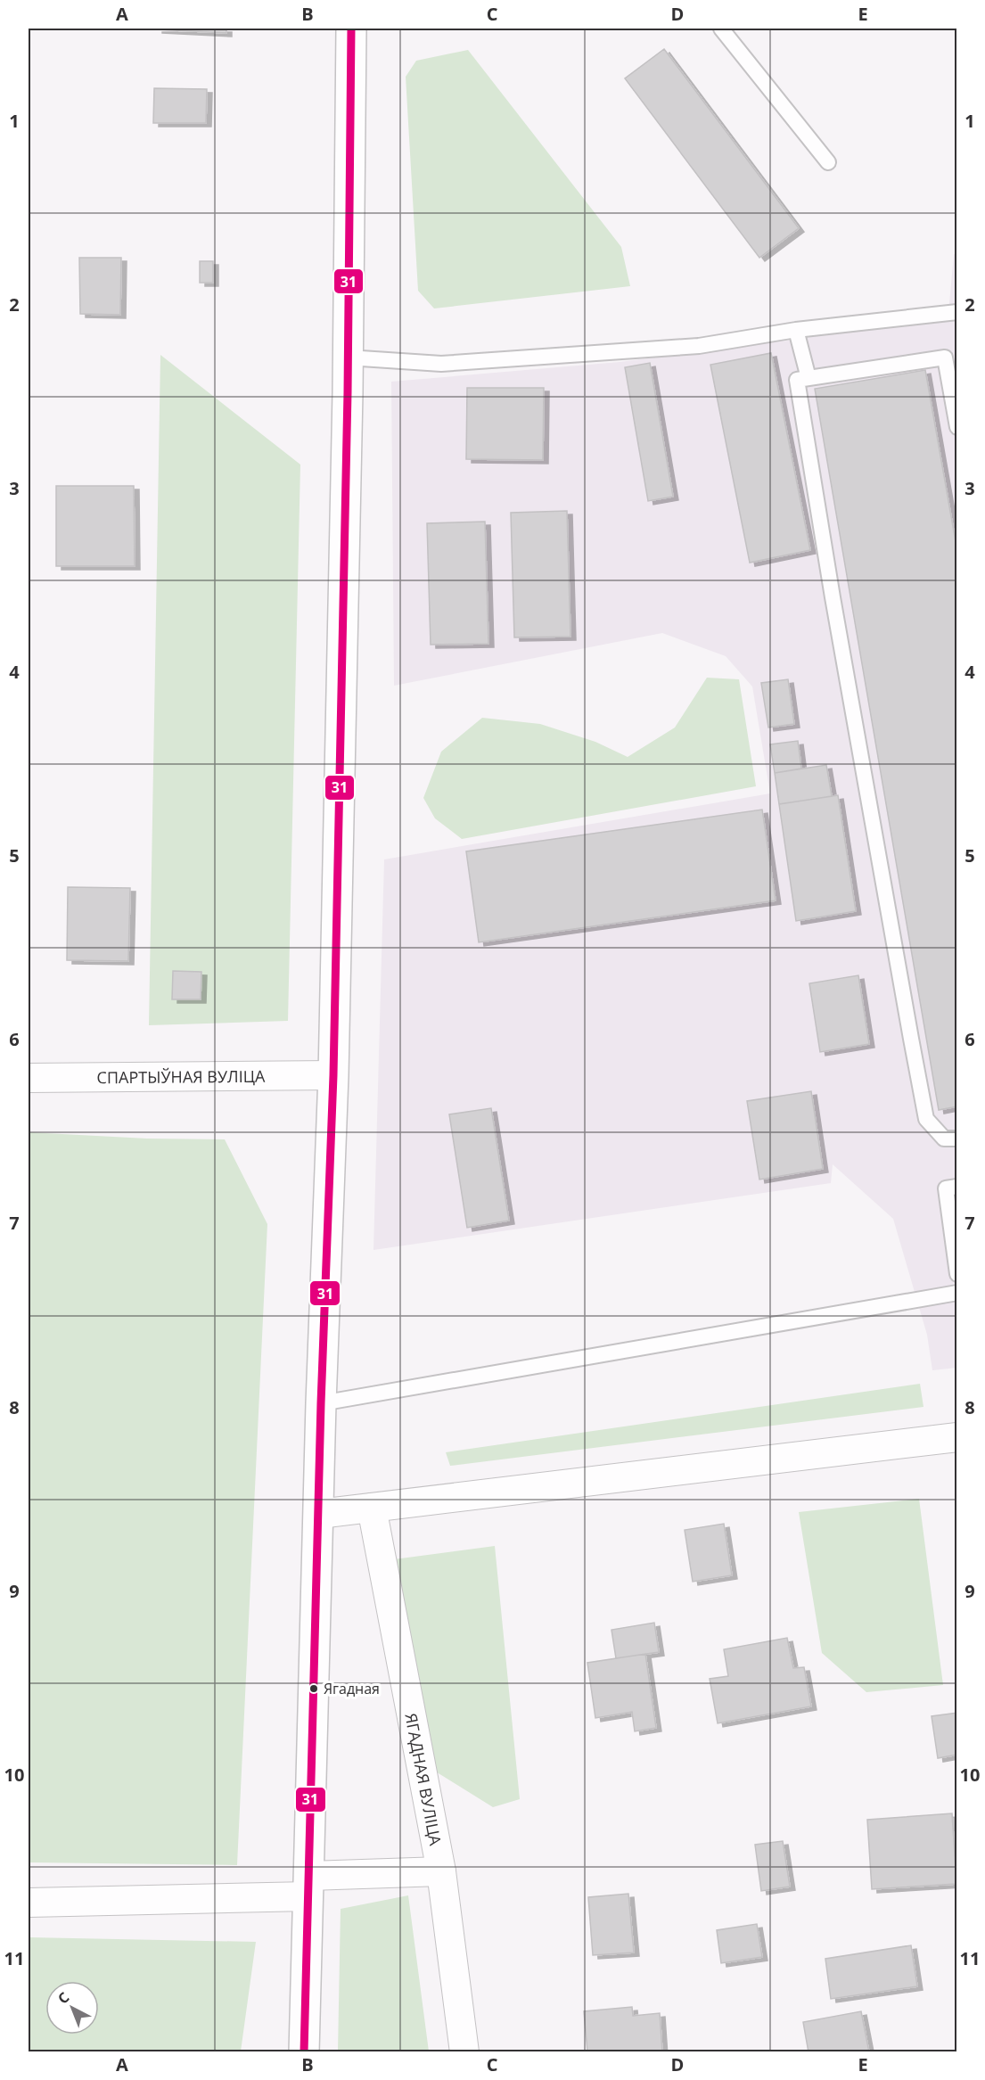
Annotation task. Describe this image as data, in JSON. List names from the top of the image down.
{
  "streets": {
    "street": ["СПАРТЫЎНАЯ ВУЛІЦА", "ЯГАДНАЯ ВУЛІЦА"]
  },
  "places": ["Ягадная"],
  "lines": ["transit line 31"],
  "north": "top left",
  "grid": {
    "columns": [
      "A",
      "B",
      "C",
      "D",
      "E"
    ],
    "rows": [
      "1",
      "2",
      "3",
      "4",
      "5",
      "6",
      "7",
      "8",
      "9",
      "10",
      "11"
    ]
  }
}
